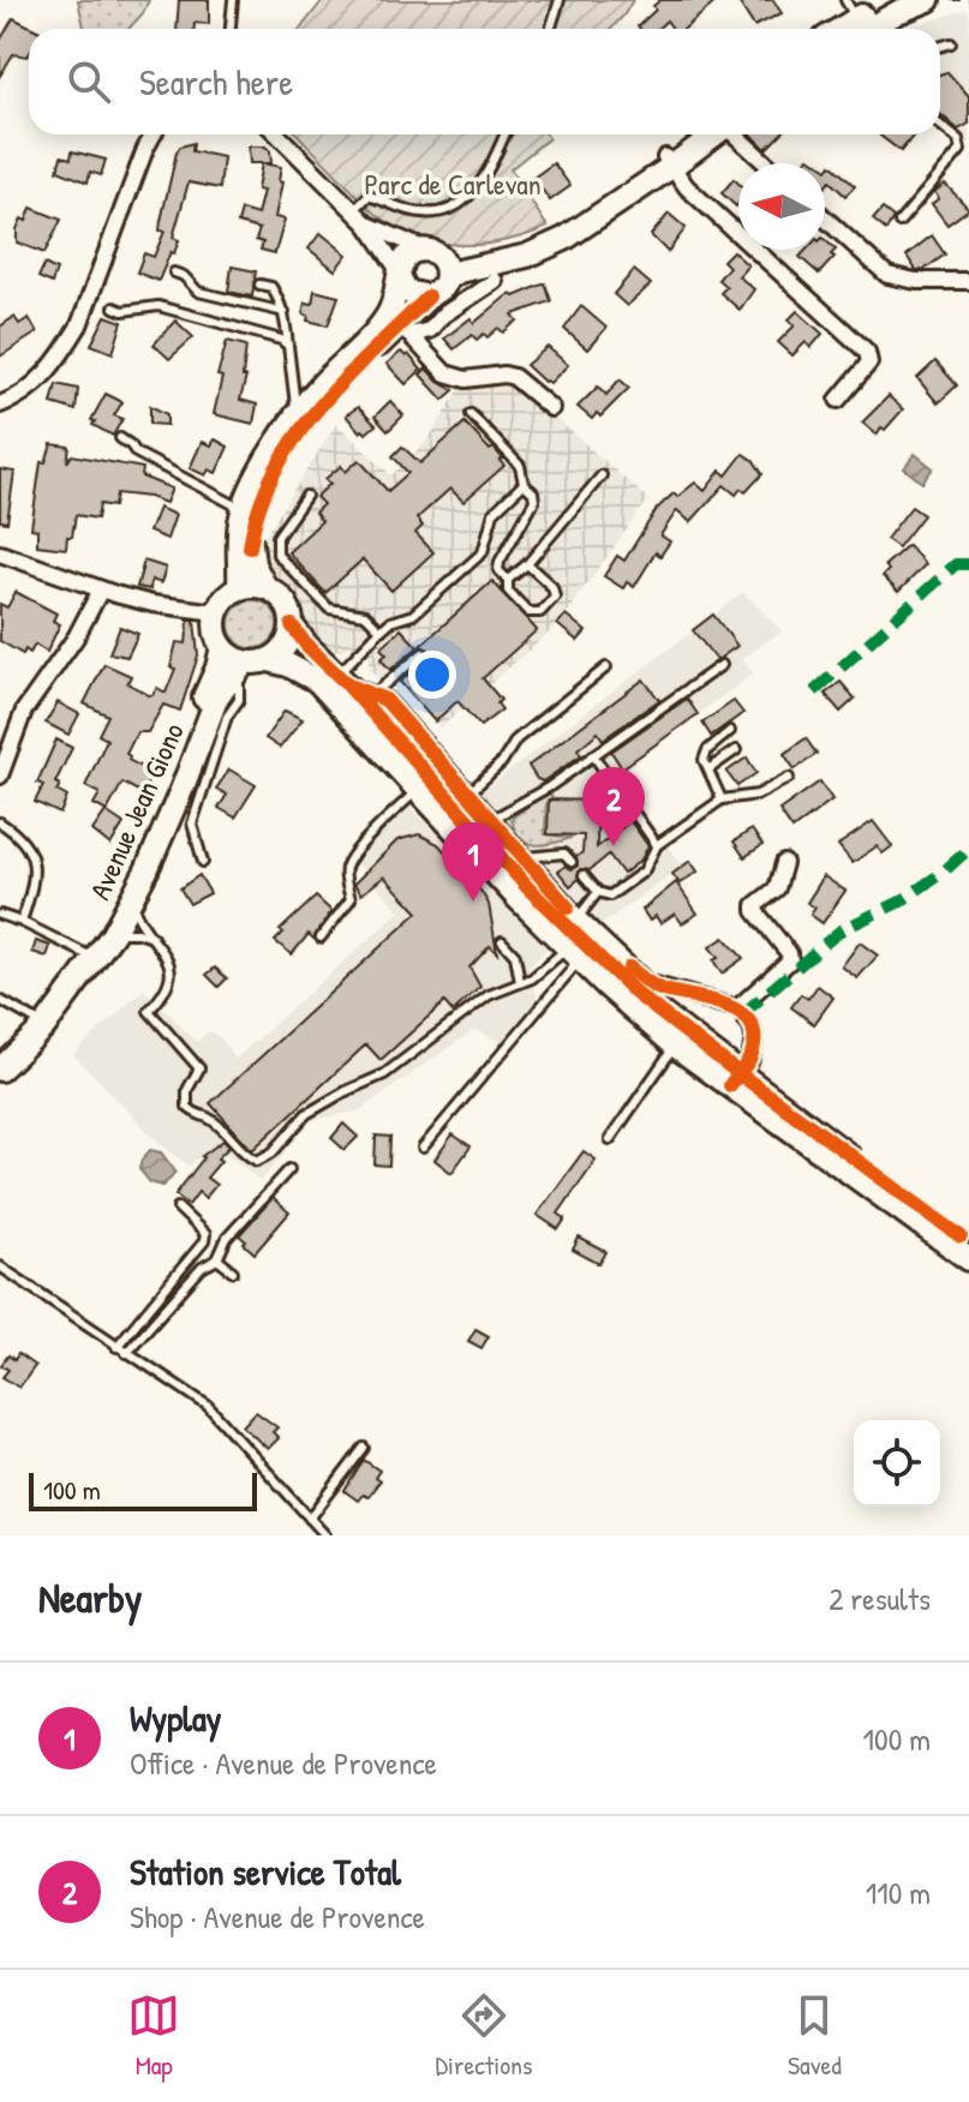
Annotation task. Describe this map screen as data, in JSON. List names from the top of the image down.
{
  "streets": {
    "main road": ["Avenue Jean Giono"]
  },
  "parks": ["Parc de Carlevan"],
  "scale_bar": "100 m",
  "north": "left",
  "page": {
    "search": "Search here",
    "pins": ["2", "1"],
    "scale": "100 m",
    "heading": ["Nearby", "2 results"],
    "list": [
      {
        "mark": "1",
        "name": "Wyplay",
        "note": "Office · Avenue de Provence",
        "value": "100 m"
      },
      {
        "mark": "2",
        "name": "Station service Total",
        "note": "Shop · Avenue de Provence",
        "value": "110 m"
      }
    ],
    "nav": ["Map", "Directions", "Saved"]
  }
}
